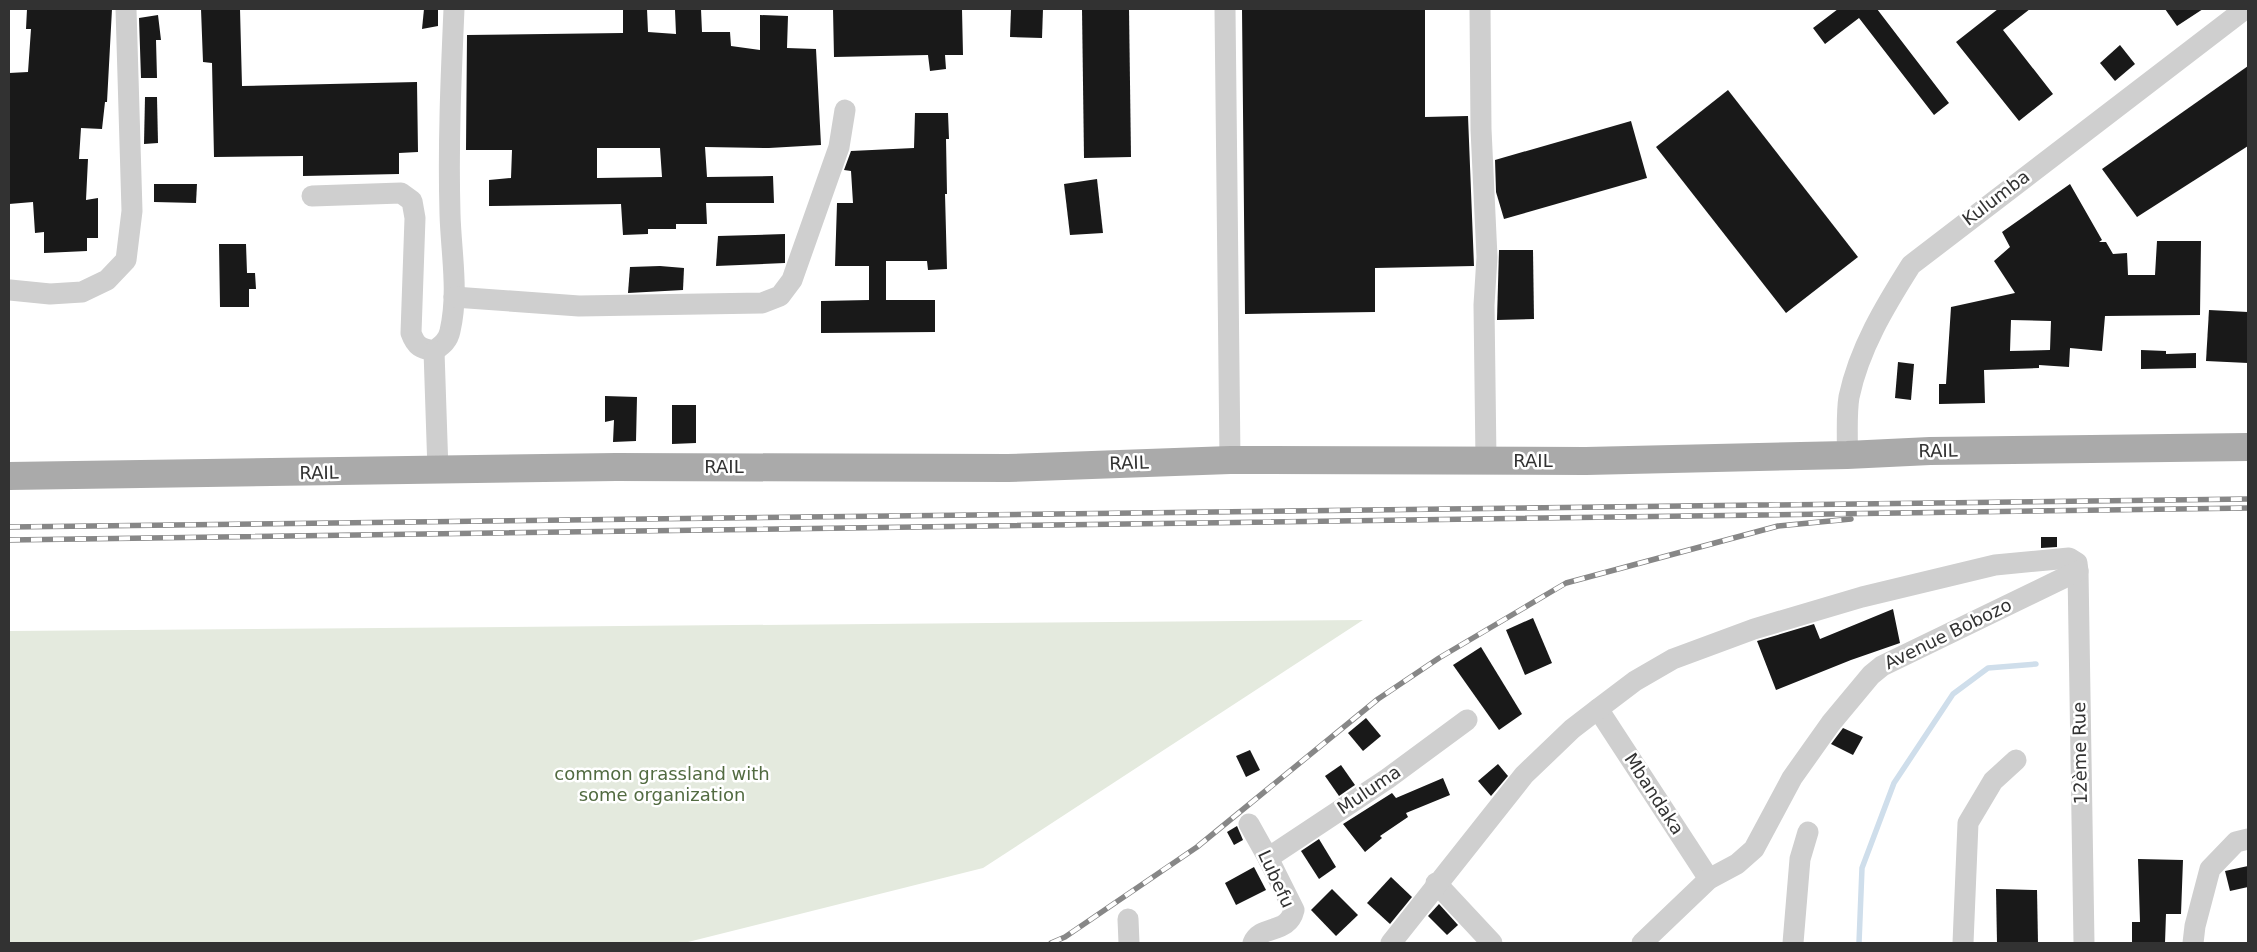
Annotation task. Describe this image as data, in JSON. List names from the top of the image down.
{
  "streets": {
    "main road": ["RAIL"],
    "street": [
      "Kulumba",
      "Avenue Bobozo",
      "12ème Rue",
      "Muluma",
      "Mbandaka",
      "Lubefu"
    ]
  },
  "crossings": [
    ["Kulumba", "RAIL"],
    ["Avenue Bobozo", "12ème Rue"],
    ["Avenue Bobozo", "Mbandaka"],
    ["Muluma", "Lubefu"]
  ],
  "parks": ["common grassland with some organization"]
}
